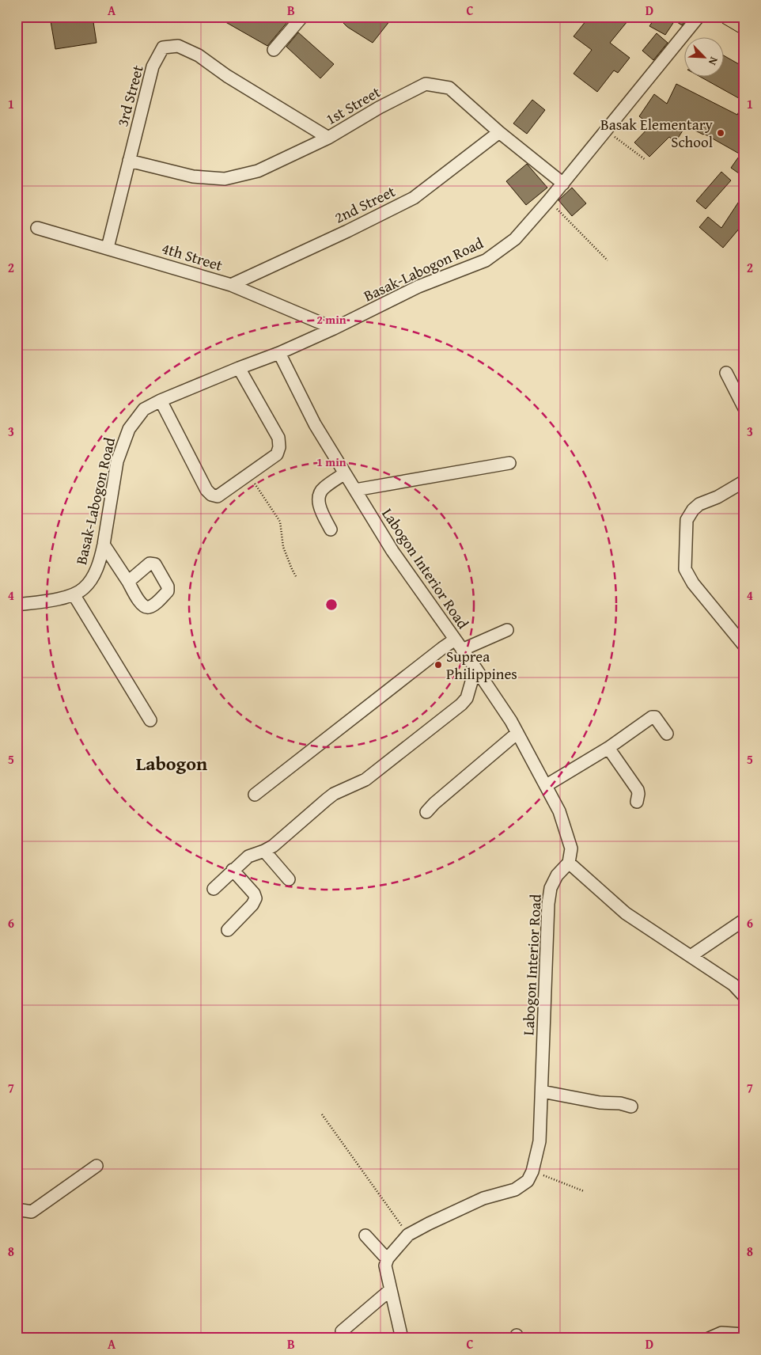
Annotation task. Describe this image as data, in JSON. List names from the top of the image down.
{
  "streets": {
    "street": [
      "3rd Street",
      "1st Street",
      "2nd Street",
      "4th Street",
      "Basak-Labogon Road",
      "Labogon Interior Road"
    ]
  },
  "crossings": [
    ["3rd Street", "1st Street"],
    ["3rd Street", "4th Street"],
    ["1st Street", "2nd Street"],
    ["1st Street", "Basak-Labogon Road"],
    ["2nd Street", "4th Street"],
    ["4th Street", "Basak-Labogon Road"],
    ["Basak-Labogon Road", "Labogon Interior Road"]
  ],
  "districts": ["Labogon"],
  "places": ["Basak Elementary School", "Suprea Philippines"],
  "north": "bottom right",
  "grid": {
    "columns": [
      "A",
      "B",
      "C",
      "D"
    ],
    "rows": [
      "1",
      "2",
      "3",
      "4",
      "5",
      "6",
      "7",
      "8"
    ]
  },
  "rings": ["2 min", "1 min"]
}
